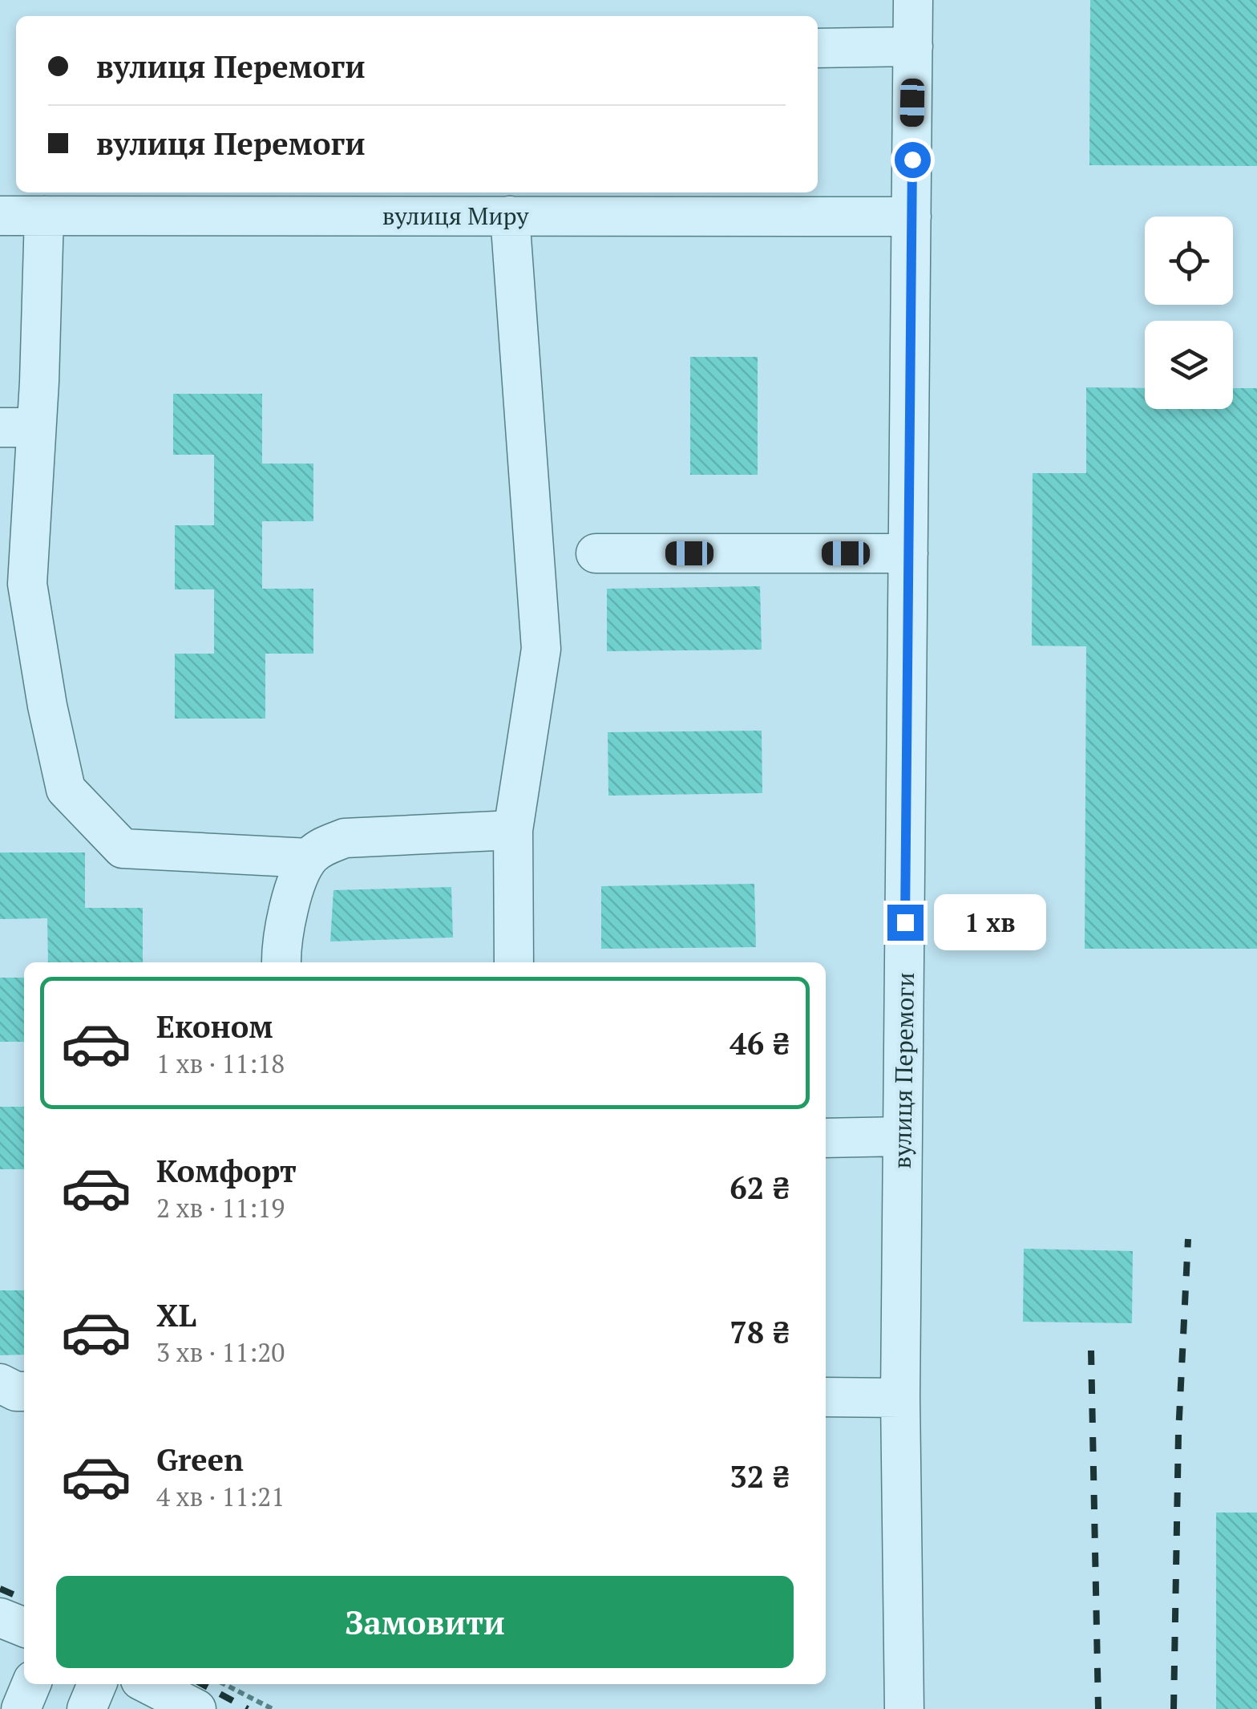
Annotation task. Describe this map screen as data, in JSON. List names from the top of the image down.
{
  "streets": {
    "street": ["вулиця Миру", "вулиця Перемоги"]
  },
  "crossings": [
    ["вулиця Миру", "вулиця Перемоги"]
  ],
  "page": {
    "banner": ["вулиця Перемоги", "вулиця Перемоги"],
    "bubble": "1 хв",
    "list": [
      {
        "name": "Економ",
        "note": "1 хв · 11:18",
        "value": "46 ₴"
      },
      {
        "name": "Комфорт",
        "note": "2 хв · 11:19",
        "value": "62 ₴"
      },
      {
        "name": "XL",
        "note": "3 хв · 11:20",
        "value": "78 ₴"
      },
      {
        "name": "Green",
        "note": "4 хв · 11:21",
        "value": "32 ₴"
      }
    ],
    "buttons": "Замовити"
  }
}
